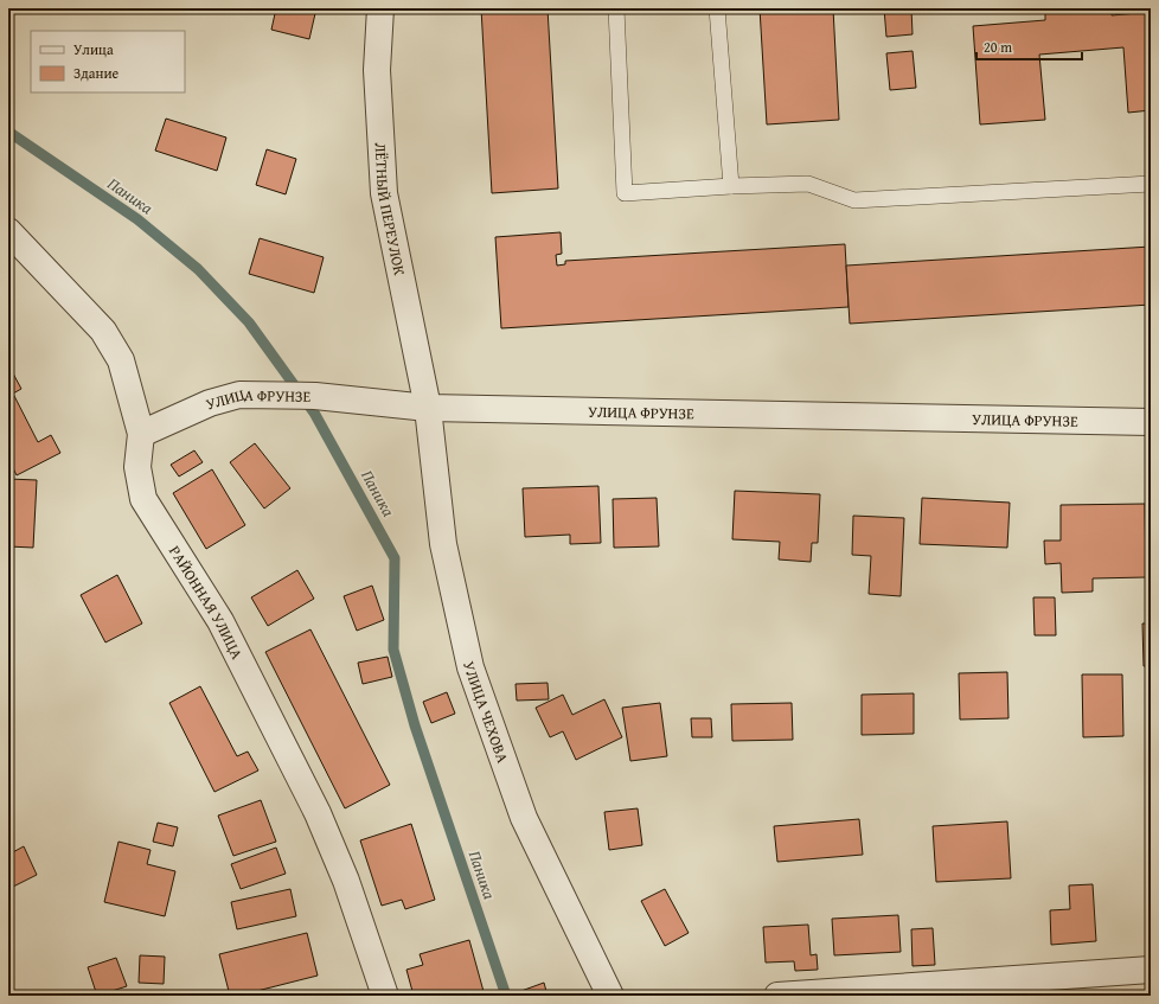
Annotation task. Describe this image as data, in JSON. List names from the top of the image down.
{
  "streets": {
    "street": [
      "ЛЁТНЫЙ ПЕРЕУЛОК",
      "УЛИЦА ФРУНЗЕ",
      "РАЙОННАЯ УЛИЦА",
      "УЛИЦА ЧЕХОВА"
    ]
  },
  "crossings": [
    ["ЛЁТНЫЙ ПЕРЕУЛОК", "УЛИЦА ФРУНЗЕ"],
    ["ЛЁТНЫЙ ПЕРЕУЛОК", "УЛИЦА ЧЕХОВА"],
    ["УЛИЦА ФРУНЗЕ", "РАЙОННАЯ УЛИЦА"],
    ["УЛИЦА ФРУНЗЕ", "УЛИЦА ЧЕХОВА"]
  ],
  "water": ["Паника"],
  "legend": ["Улица", "Здание"],
  "scale_bar": "20 m"
}
